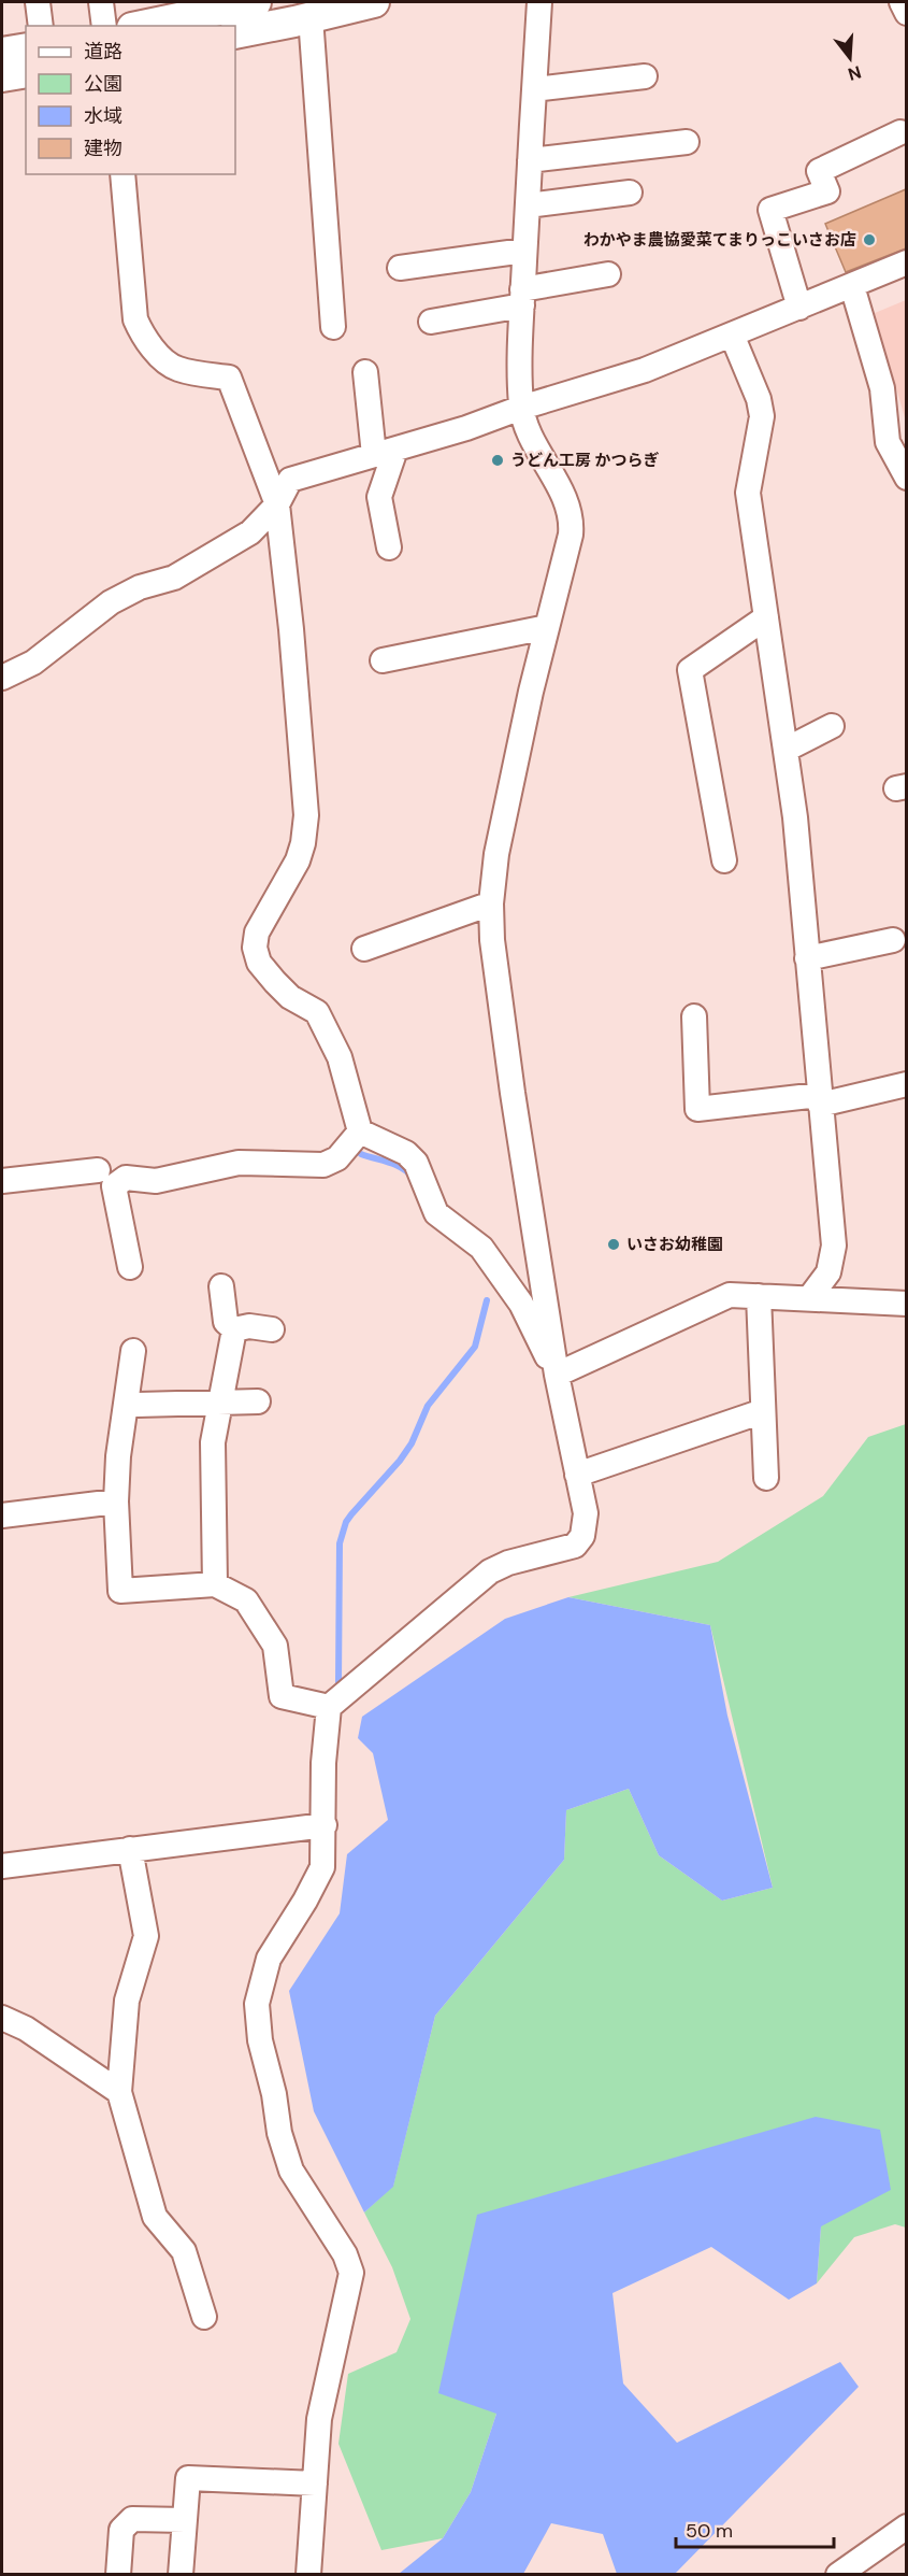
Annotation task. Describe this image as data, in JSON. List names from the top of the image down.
{
  "places": ["わかやま農協愛菜てまりっこいさお店", "うどん工房 かつらぎ", "いさお幼稚園"],
  "legend": [
    "道路",
    "公園",
    "水域",
    "建物"
  ],
  "scale_bar": "50 m",
  "north": "bottom"
}
